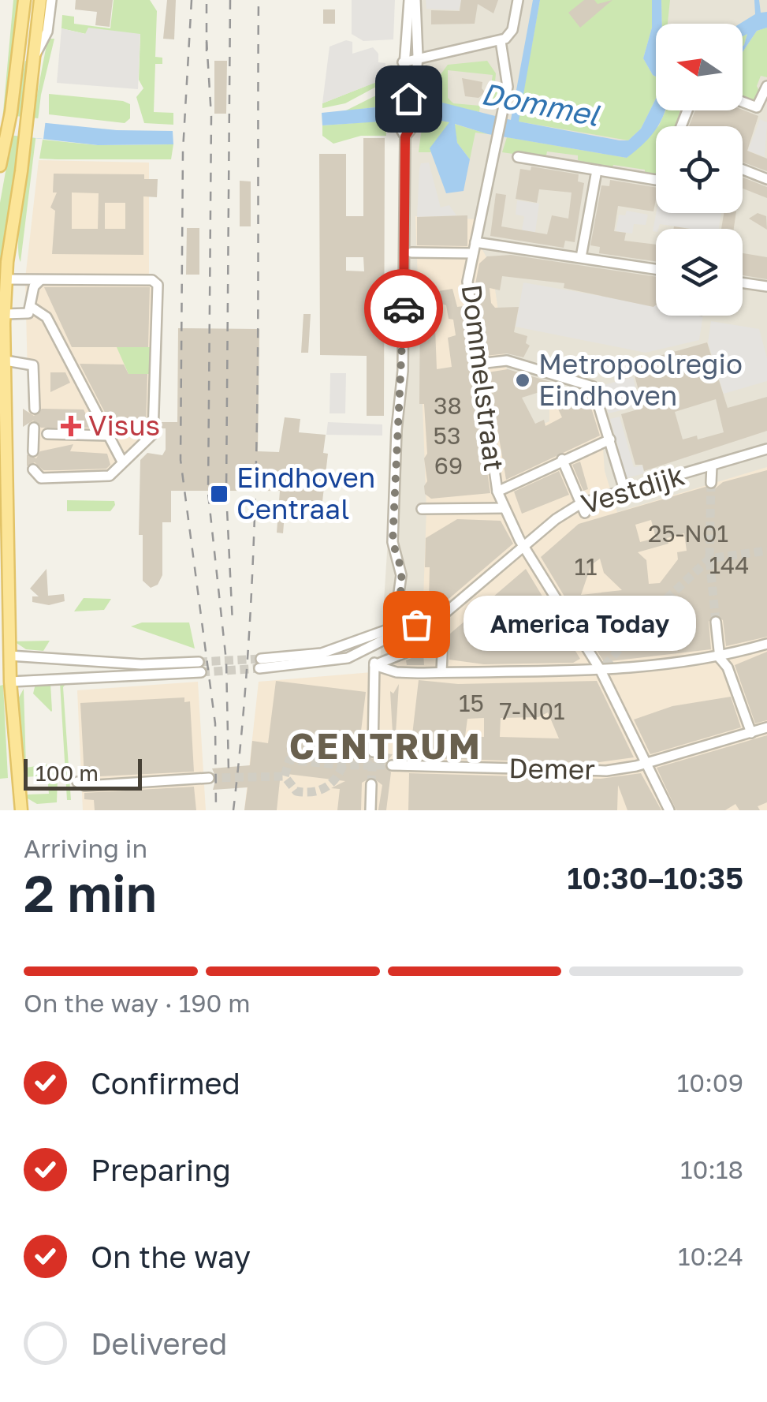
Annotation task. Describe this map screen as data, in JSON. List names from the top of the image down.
{
  "streets": {
    "street": ["Dommelstraat", "Vestdijk", "Demer"]
  },
  "crossings": [
    ["Dommelstraat", "Vestdijk"],
    ["Dommelstraat", "Demer"]
  ],
  "districts": ["CENTRUM"],
  "water": ["Dommel"],
  "places": {
    "other": ["Metropoolregio Eindhoven", "America Today"],
    "health": ["Visus"],
    "transit": ["Eindhoven Centraal"]
  },
  "house_numbers": [
    "38",
    "53",
    "69",
    "25-N01",
    "144",
    "11",
    "15",
    "7-N01"
  ],
  "scale_bar": "100 m",
  "north": "left",
  "page": {
    "bubble": "America Today",
    "scale": "100 m",
    "heading": ["2 min", "Arriving in", "10:30–10:35"],
    "bar": "On the way · 190 m",
    "list": [
      ["Confirmed", "10:09"],
      ["Preparing", "10:18"],
      ["On the way", "10:24"],
      "Delivered"
    ]
  }
}
